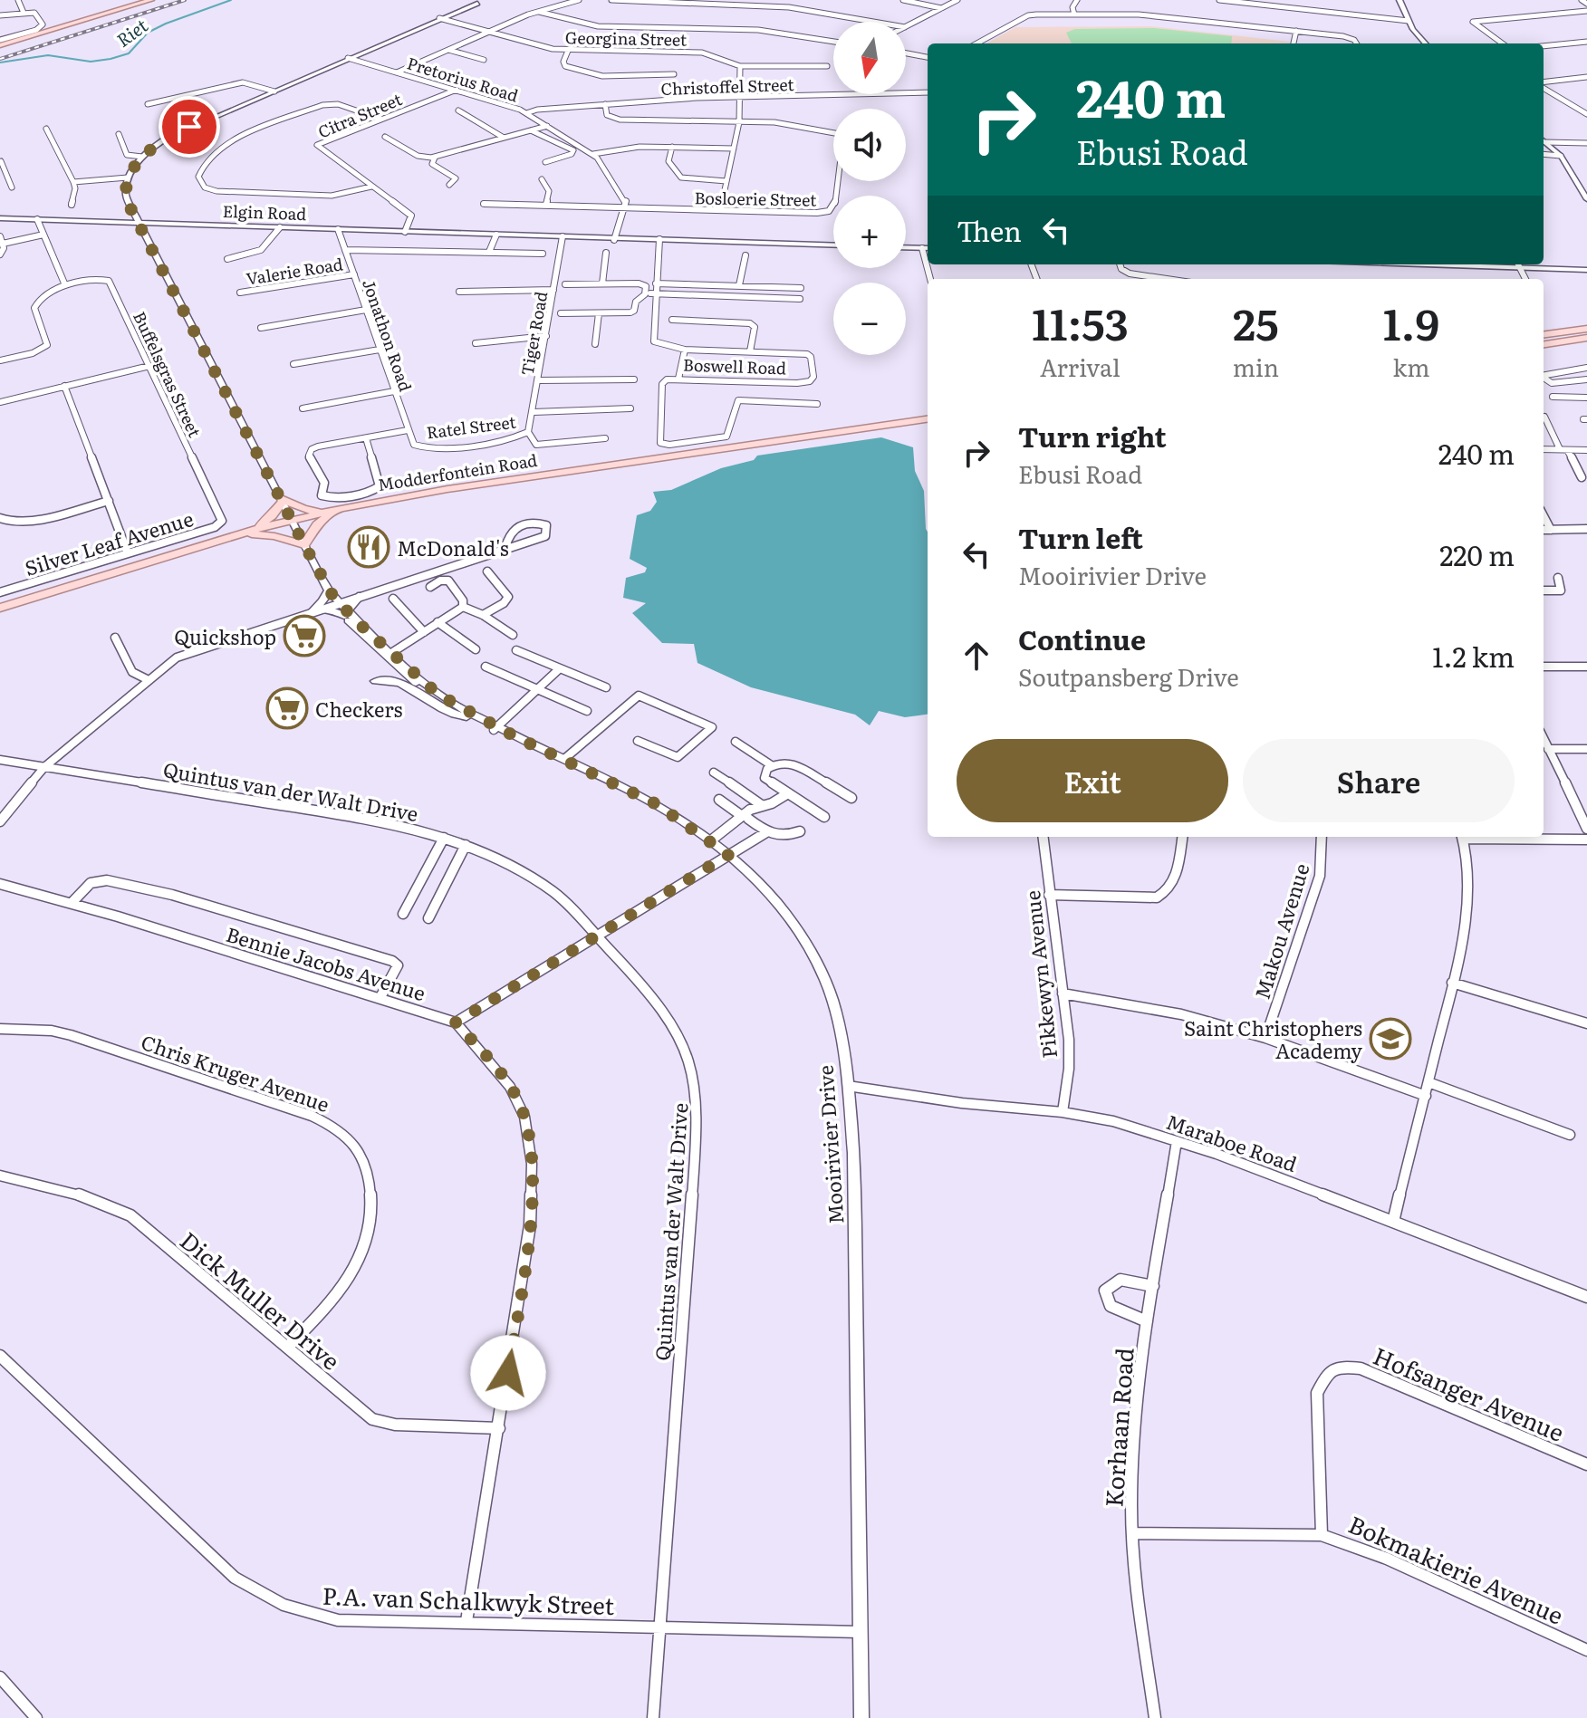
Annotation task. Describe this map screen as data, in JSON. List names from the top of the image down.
{
  "streets": {
    "main road": ["Modderfontein Road"],
    "street": [
      "Georgina Street",
      "Pretorius Road",
      "Christoffel Street",
      "Citra Street",
      "Bosloerie Street",
      "Elgin Road",
      "Valerie Road",
      "Tiger Road",
      "Jonathon Road",
      "Boswell Road",
      "Buffelsgras Street",
      "Ratel Street",
      "Silver Leaf Avenue",
      "Quintus van der Walt Drive",
      "Makou Avenue",
      "Bennie Jacobs Avenue",
      "Pikkewyn Avenue",
      "Chris Kruger Avenue",
      "Maraboe Road",
      "Mooirivier Drive",
      "Dick Muller Drive",
      "Hofsanger Avenue",
      "Korhaan Road",
      "Bokmakierie Avenue",
      "P.A. van Schalkwyk Street"
    ]
  },
  "crossings": [
    ["Pretorius Road", "Christoffel Street"],
    ["Pretorius Road", "Citra Street"],
    ["Pretorius Road", "Bosloerie Street"],
    ["Christoffel Street", "Bosloerie Street"],
    ["Citra Street", "Elgin Road"],
    ["Elgin Road", "Tiger Road"],
    ["Elgin Road", "Jonathon Road"],
    ["Elgin Road", "Boswell Road"],
    ["Elgin Road", "Mooirivier Drive"],
    ["Valerie Road", "Jonathon Road"],
    ["Tiger Road", "Ratel Street"],
    ["Jonathon Road", "Ratel Street"],
    ["Buffelsgras Street", "Silver Leaf Avenue"],
    ["Modderfontein Road", "Mooirivier Drive"],
    ["Quintus van der Walt Drive", "P.A. van Schalkwyk Street"],
    ["Bennie Jacobs Avenue", "Dick Muller Drive"],
    ["Bennie Jacobs Avenue", "P.A. van Schalkwyk Street"],
    ["Pikkewyn Avenue", "Maraboe Road"],
    ["Chris Kruger Avenue", "Dick Muller Drive"],
    ["Maraboe Road", "Mooirivier Drive"],
    ["Maraboe Road", "Korhaan Road"],
    ["Mooirivier Drive", "P.A. van Schalkwyk Street"],
    ["Hofsanger Avenue", "Bokmakierie Avenue"],
    ["Korhaan Road", "Bokmakierie Avenue"]
  ],
  "water": ["Riet"],
  "places": {
    "restaurant": ["McDonald's"],
    "supermarket": ["Quickshop", "Checkers"],
    "school or university": ["Saint Christophers Academy"]
  },
  "north": "bottom",
  "page": {
    "map_buttons": ["+", "−"],
    "turn": ["240 m", "Ebusi Road"],
    "then": "Then",
    "eta": [
      "11:53",
      "Arrival",
      "25",
      "min",
      "1.9",
      "km"
    ],
    "list": [
      {
        "name": "Turn right",
        "note": "Ebusi Road",
        "value": "240 m"
      },
      {
        "name": "Turn left",
        "note": "Mooirivier Drive",
        "value": "220 m"
      },
      {
        "name": "Continue",
        "note": "Soutpansberg Drive",
        "value": "1.2 km"
      }
    ],
    "buttons": ["Exit", "Share"]
  }
}
